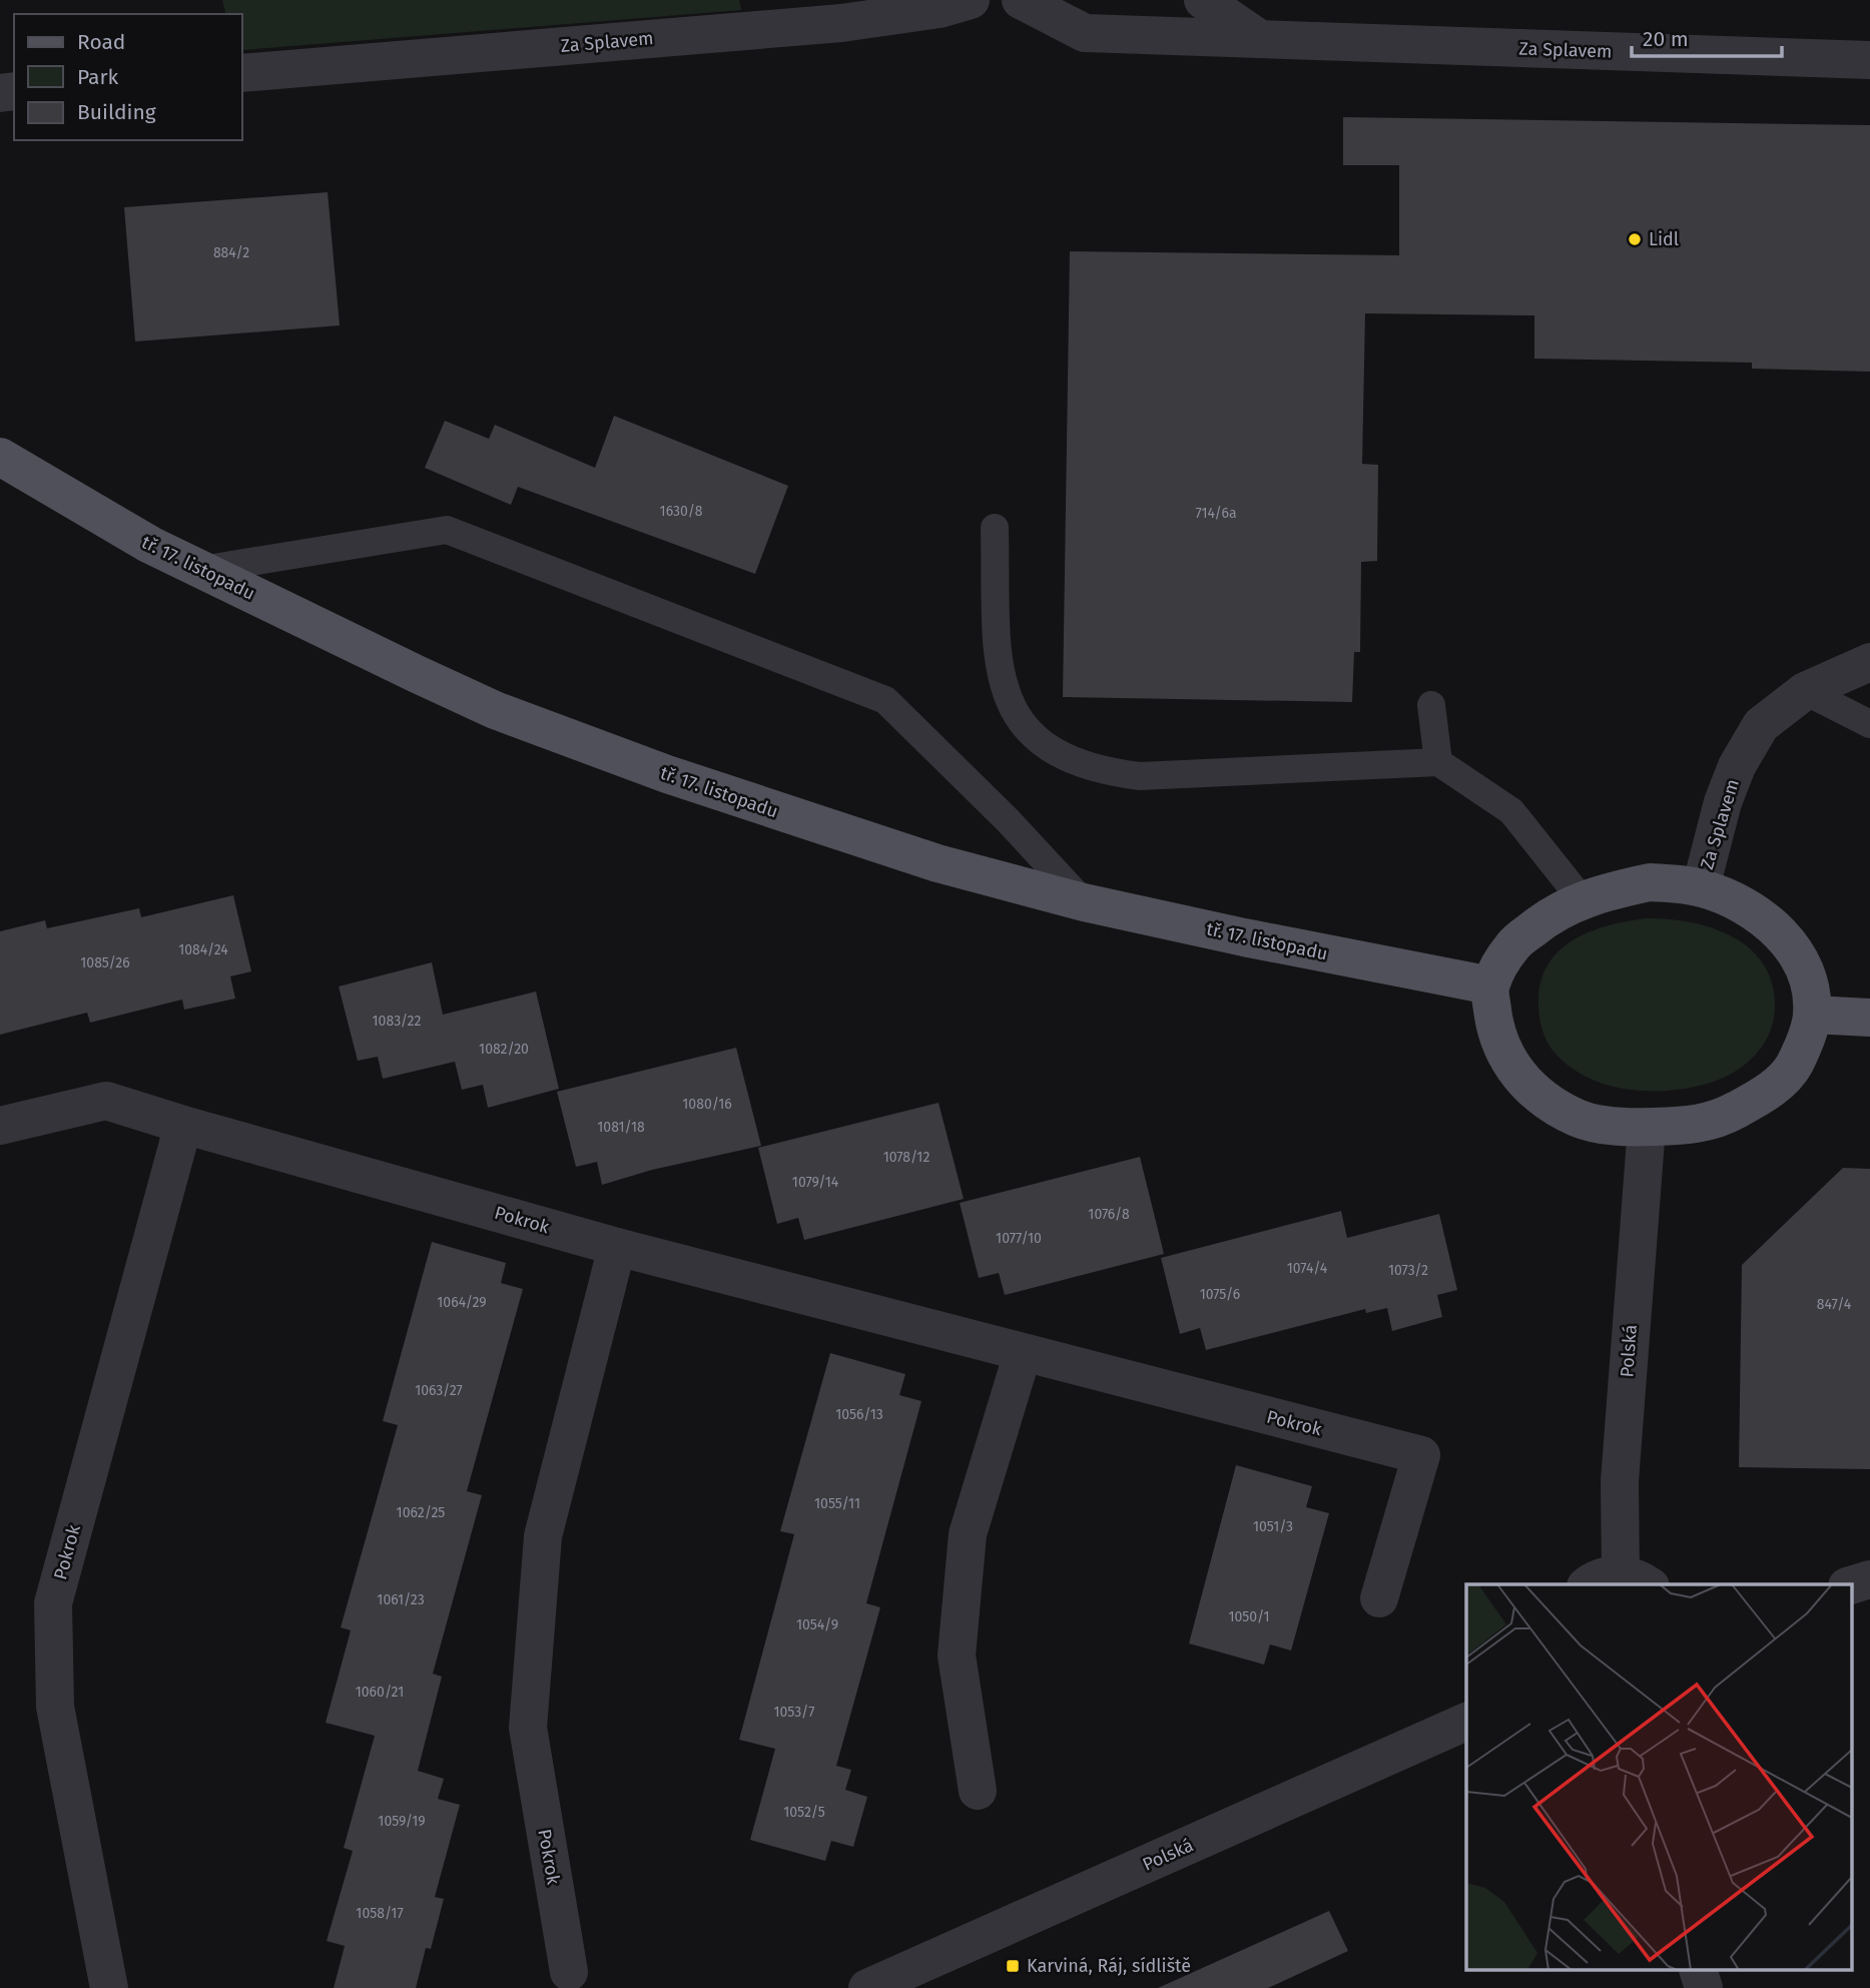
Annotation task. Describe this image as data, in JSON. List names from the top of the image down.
{
  "streets": {
    "main road": ["tř. 17. listopadu"],
    "street": ["Za Splavem", "Pokrok", "Polská"]
  },
  "places": {
    "other": ["Lidl"],
    "transit": ["Karviná, Ráj, sídliště"]
  },
  "house_numbers": [
    "884/2",
    "1630/8",
    "714/6a",
    "1084/24",
    "1085/26",
    "1083/22",
    "1082/20",
    "1080/16",
    "1081/18",
    "1078/12",
    "1079/14",
    "1076/8",
    "1077/10",
    "1074/4",
    "1073/2",
    "1075/6",
    "1064/29",
    "847/4",
    "1063/27",
    "1056/13",
    "1055/11",
    "1062/25",
    "1051/3",
    "1061/23",
    "1050/1",
    "1054/9",
    "1060/21",
    "1053/7",
    "1052/5",
    "1059/19",
    "1058/17"
  ],
  "legend": ["Road", "Park", "Building"],
  "scale_bar": "20 m"
}
